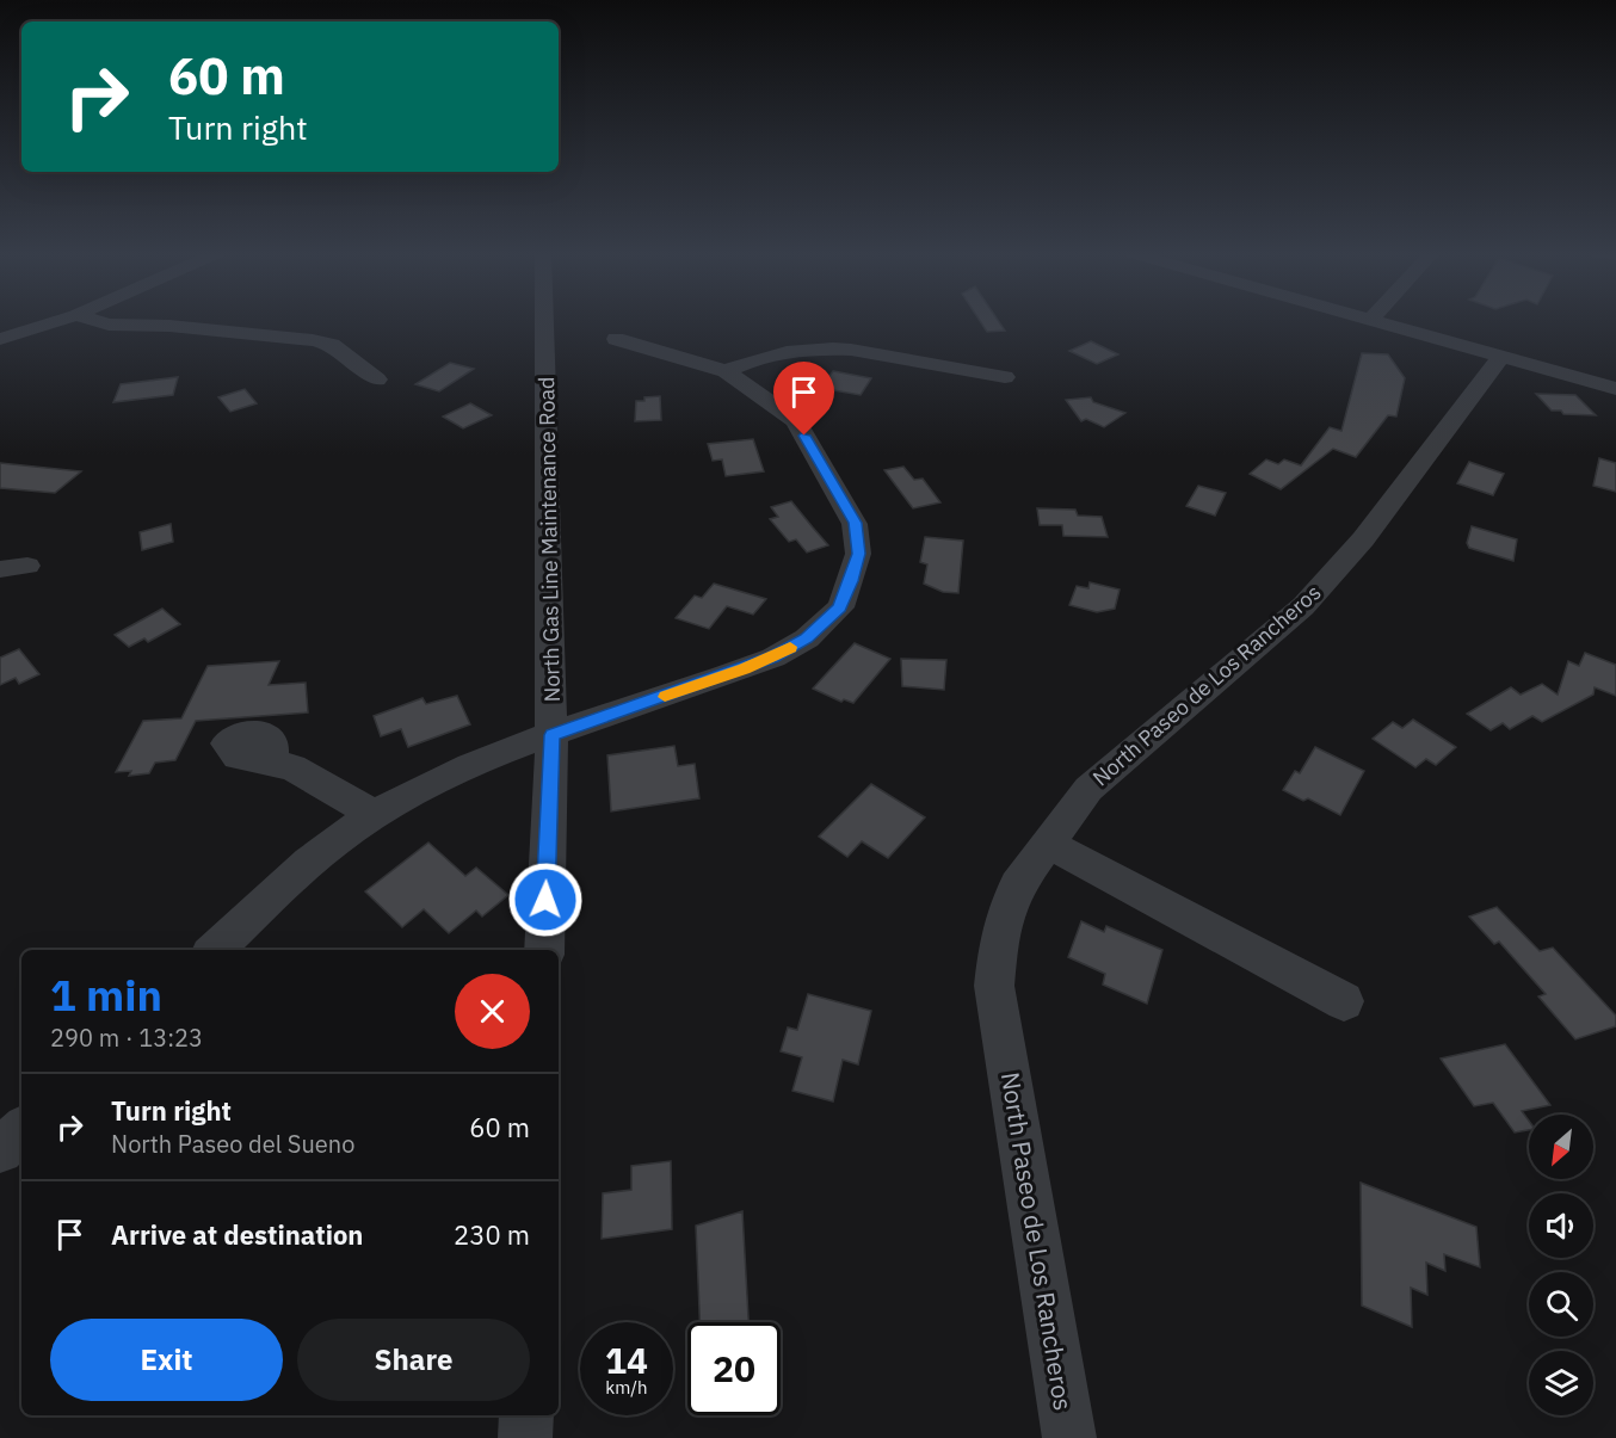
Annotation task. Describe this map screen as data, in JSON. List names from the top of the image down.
{
  "streets": {
    "street": ["North Gas Line Maintenance Road", "North Paseo de Los Rancheros"]
  },
  "north": "bottom left",
  "page": {
    "turn": ["60 m", "Turn right"],
    "heading": ["1 min", "290 m · 13:23"],
    "list": [
      {
        "name": "Turn right",
        "note": "North Paseo del Sueno",
        "value": "60 m"
      },
      {
        "name": "Arrive at destination",
        "value": "230 m"
      }
    ],
    "buttons": ["Exit", "Share"],
    "speed": "14 km/h",
    "limit": "20"
  }
}
